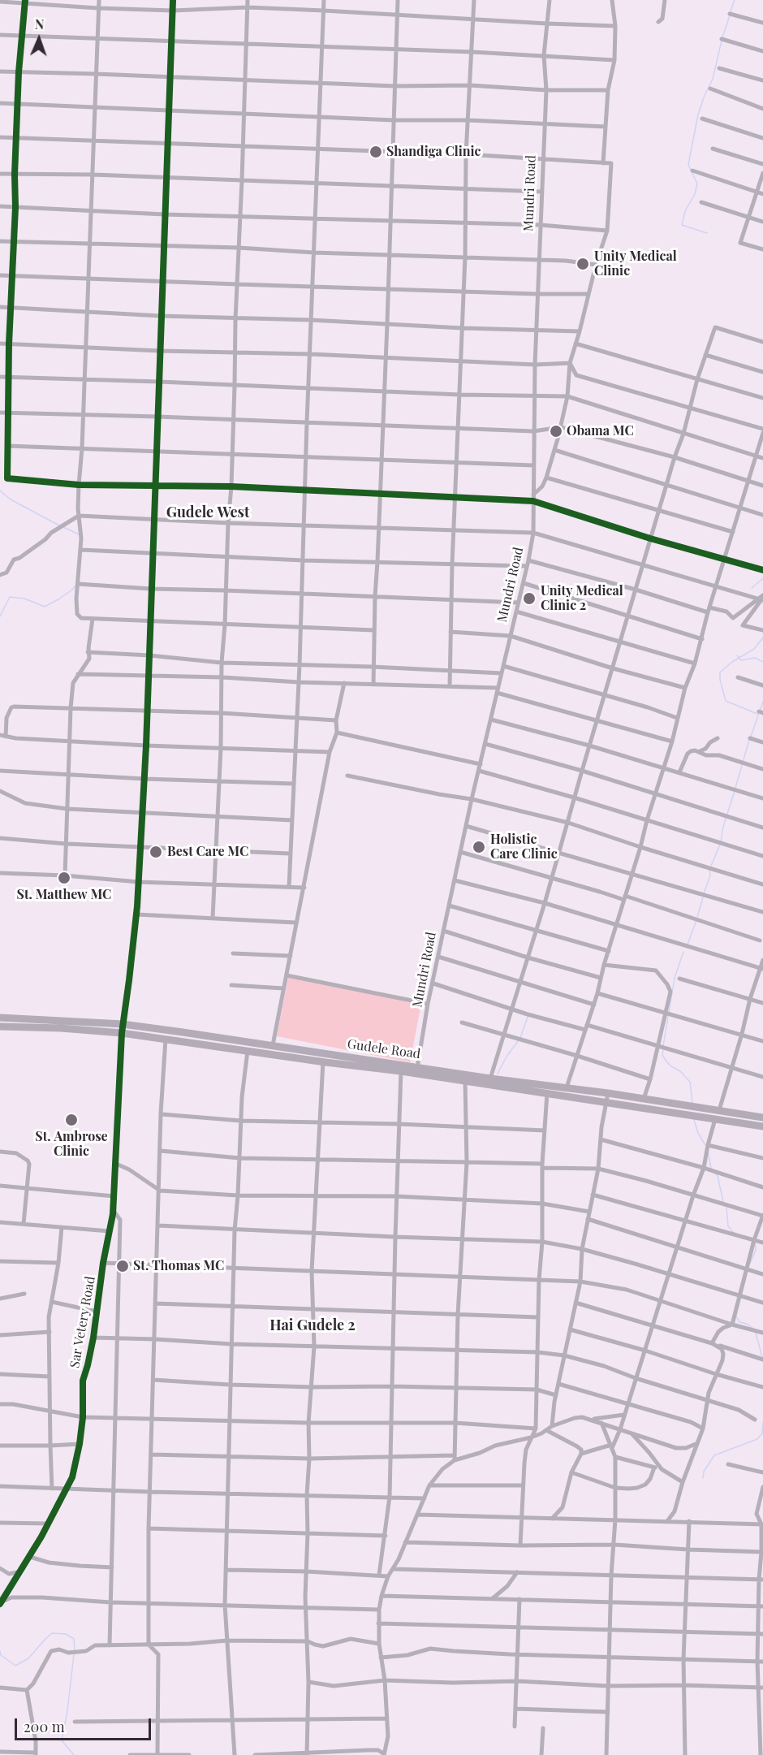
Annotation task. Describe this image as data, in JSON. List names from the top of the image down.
{
  "streets": {
    "highway": ["Gudele Road"],
    "street": ["Mundri Road", "Sar Vetery Road"]
  },
  "crossings": [
    ["Mundri Road", "Gudele Road"],
    ["Gudele Road", "Sar Vetery Road"]
  ],
  "districts": ["Gudele West", "Hai Gudele 2"],
  "places": [
    "Shandiga Clinic",
    "Unity Medical Clinic",
    "Obama MC",
    "Unity Medical Clinic 2",
    "Holistic Care Clinic",
    "Best Care MC",
    "St. Matthew MC",
    "St. Ambrose Clinic",
    "St. Thomas MC"
  ],
  "scale_bar": "200 m",
  "north": "top"
}
